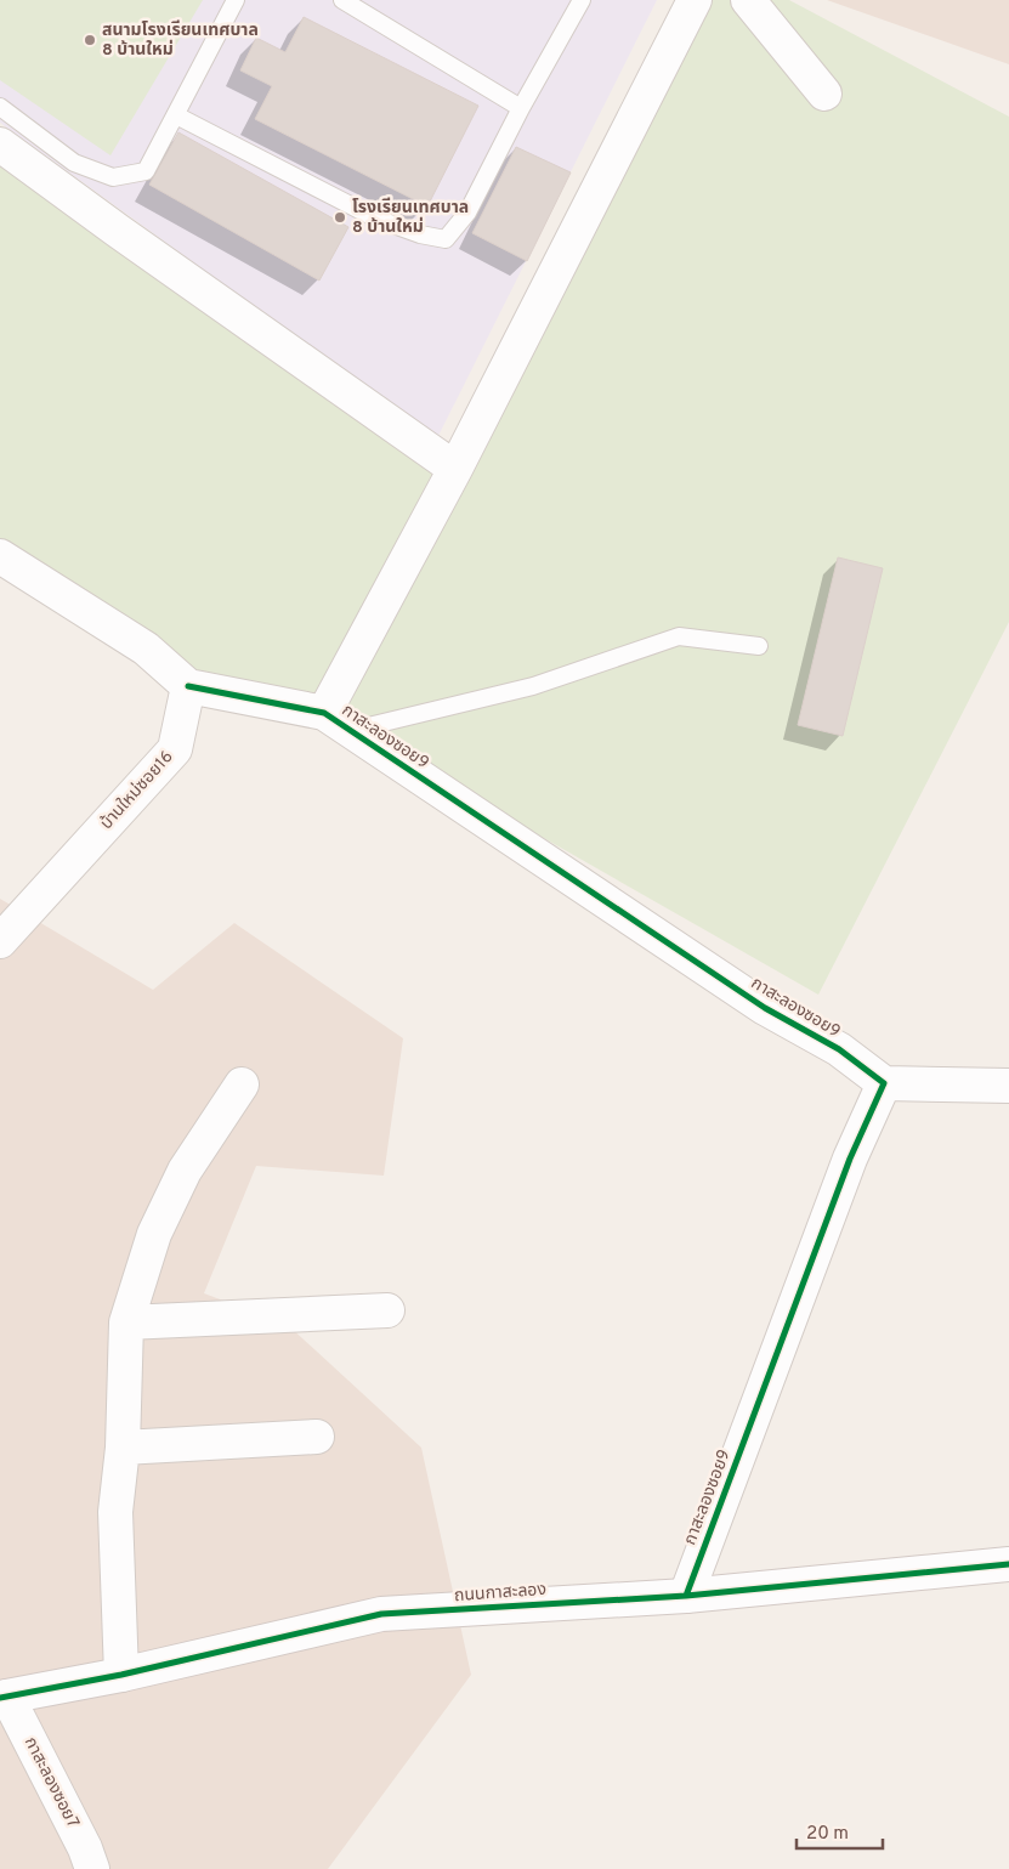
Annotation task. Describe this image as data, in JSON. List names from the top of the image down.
{
  "streets": {
    "street": [
      "กาสะลองซอย9",
      "บ้านใหม่ซอย16",
      "ถนนกาสะลอง",
      "กาสะลองซอย7"
    ]
  },
  "crossings": [
    ["กาสะลองซอย9", "ถนนกาสะลอง"],
    ["ถนนกาสะลอง", "กาสะลองซอย7"]
  ],
  "places": ["สนามโรงเรียนเทศบาล 8 บ้านใหม่", "โรงเรียนเทศบาล 8 บ้านใหม่"],
  "scale_bar": "20 m"
}
